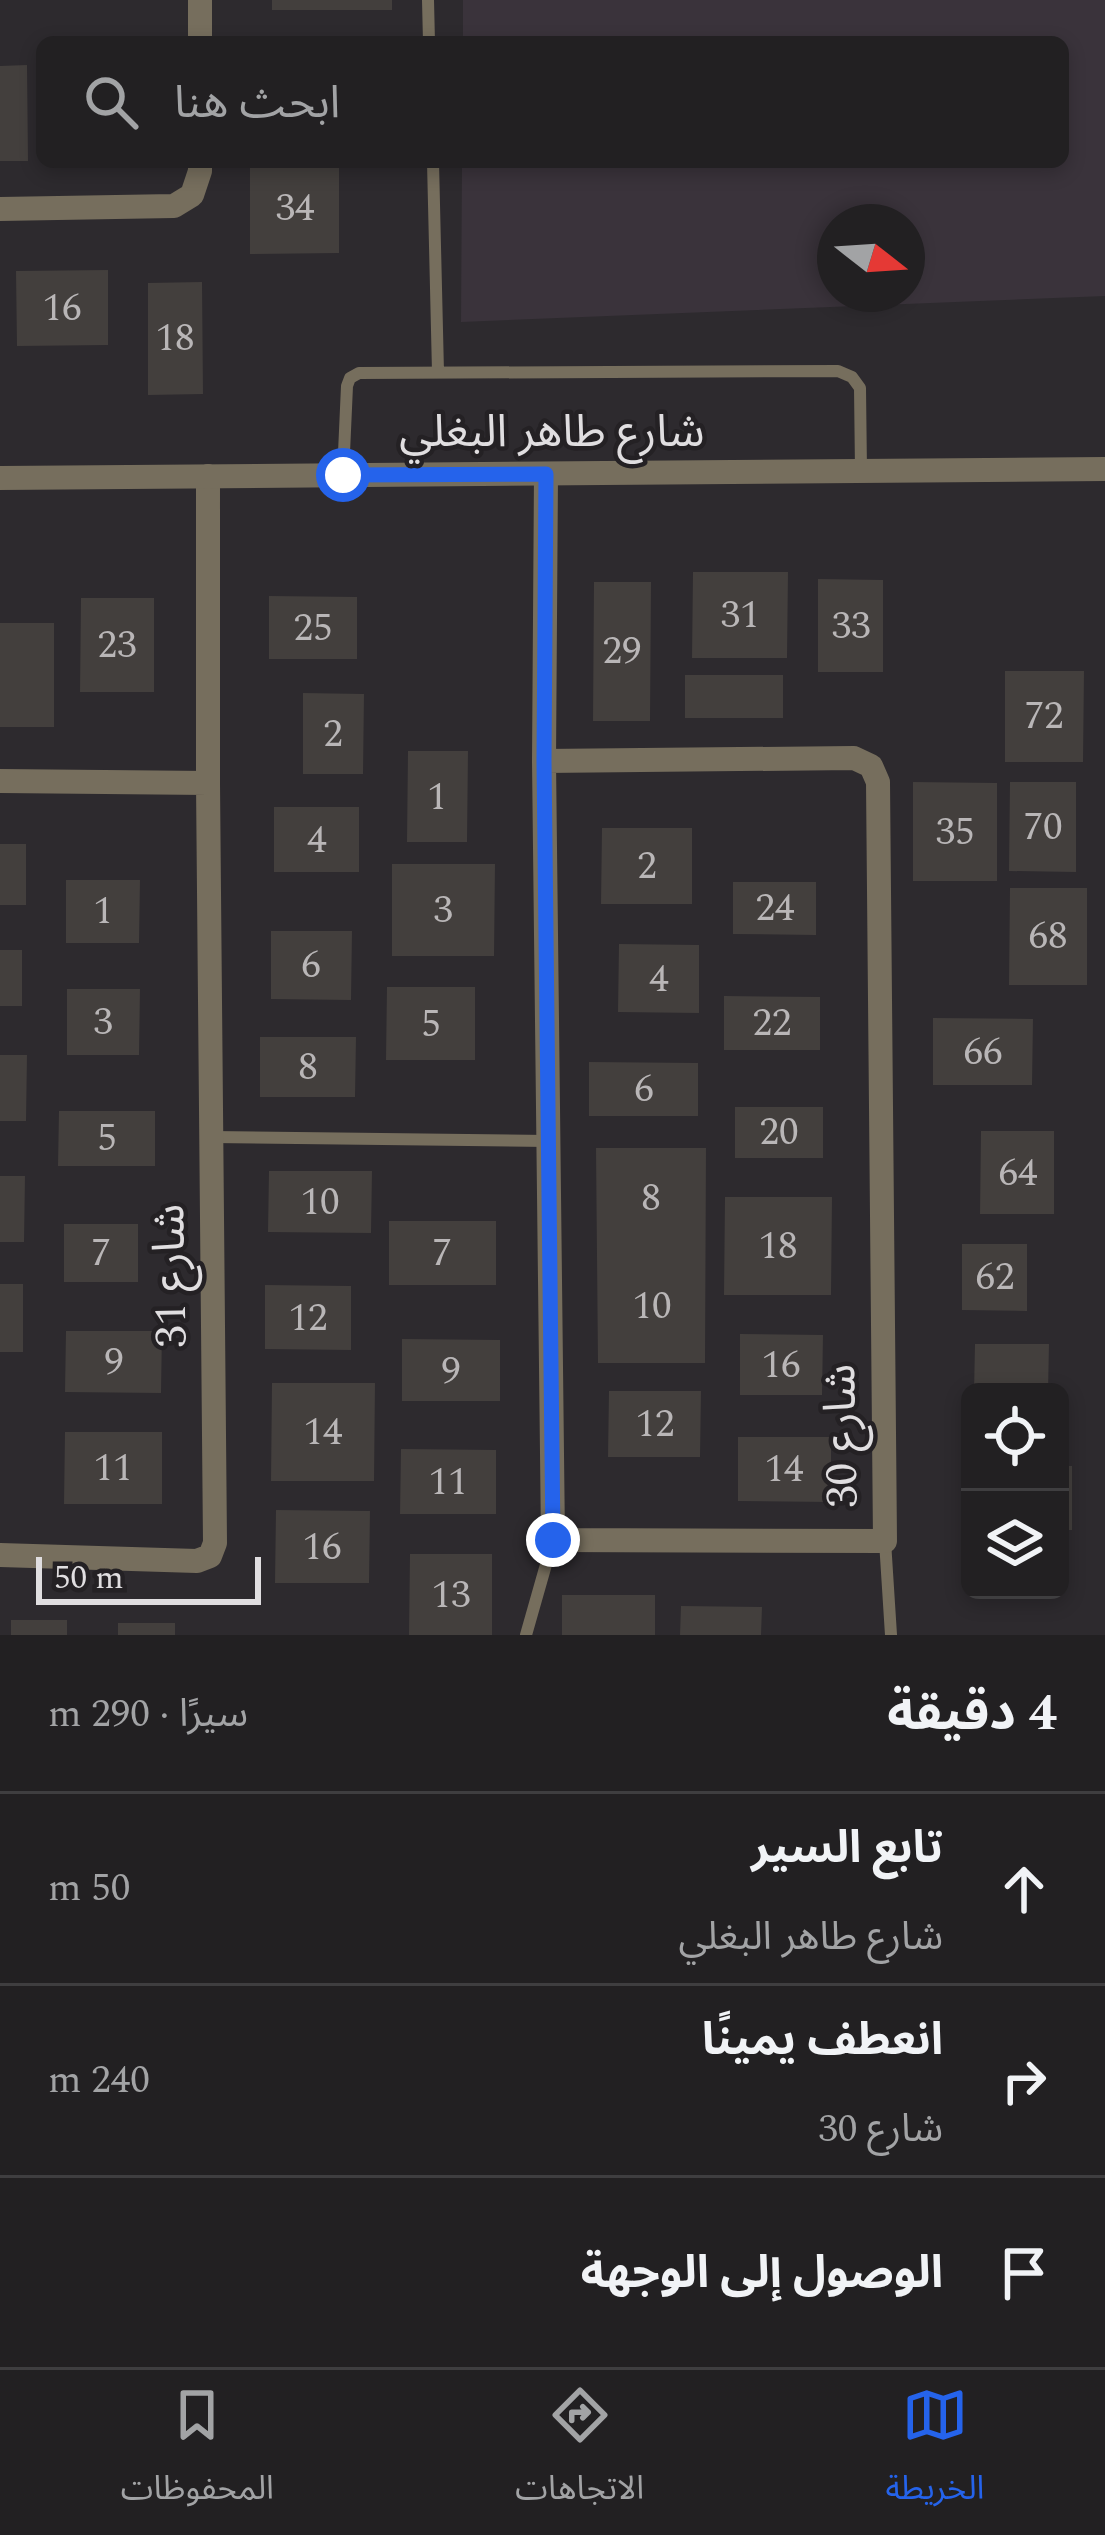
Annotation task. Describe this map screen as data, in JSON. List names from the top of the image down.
{
  "streets": {
    "street": ["شارع طاهر البغلي", "شارع 31", "شارع 30"]
  },
  "crossings": [
    ["شارع طاهر البغلي", "شارع 31"]
  ],
  "house_numbers": [
    "34",
    "16",
    "18",
    "31",
    "33",
    "25",
    "23",
    "29",
    "72",
    "2",
    "1",
    "70",
    "35",
    "4",
    "2",
    "24",
    "3",
    "1",
    "68",
    "6",
    "4",
    "3",
    "22",
    "5",
    "66",
    "8",
    "6",
    "20",
    "5",
    "64",
    "8",
    "10",
    "18",
    "7",
    "7",
    "62",
    "10",
    "12",
    "9",
    "16",
    "9",
    "12",
    "14",
    "11",
    "14",
    "11",
    "16",
    "13"
  ],
  "scale_bar": "50 m",
  "north": "right",
  "page": {
    "search": "ابحث هنا",
    "scale": "50 m",
    "heading": ["4 دقيقة", "سيرًا · 290 m"],
    "list": [
      ["تابع السير", "شارع طاهر البغلي", "50 m"],
      ["انعطف يمينًا", "شارع 30", "240 m"],
      "الوصول إلى الوجهة"
    ],
    "nav": ["الخريطة", "الاتجاهات", "المحفوظات"]
  }
}
